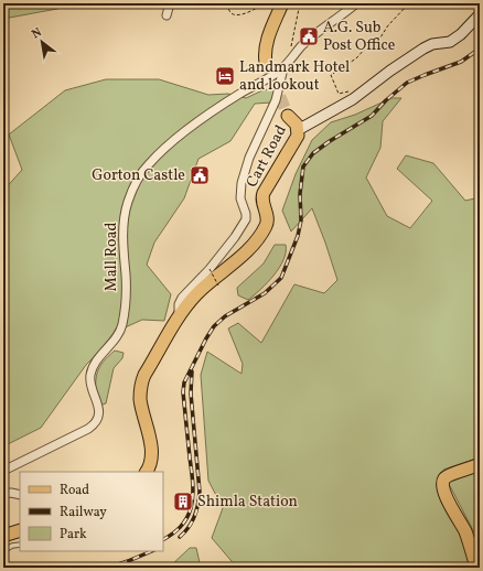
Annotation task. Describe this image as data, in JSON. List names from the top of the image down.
{
  "streets": {
    "main road": ["Cart Road"],
    "street": ["Mall Road"]
  },
  "places": {
    "public building": ["A.G. Sub Post Office", "Gorton Castle"],
    "hotel": ["Landmark Hotel and lookout"],
    "building": ["Shimla Station"]
  },
  "legend": ["Road", "Railway", "Park"],
  "north": "top left"
}
